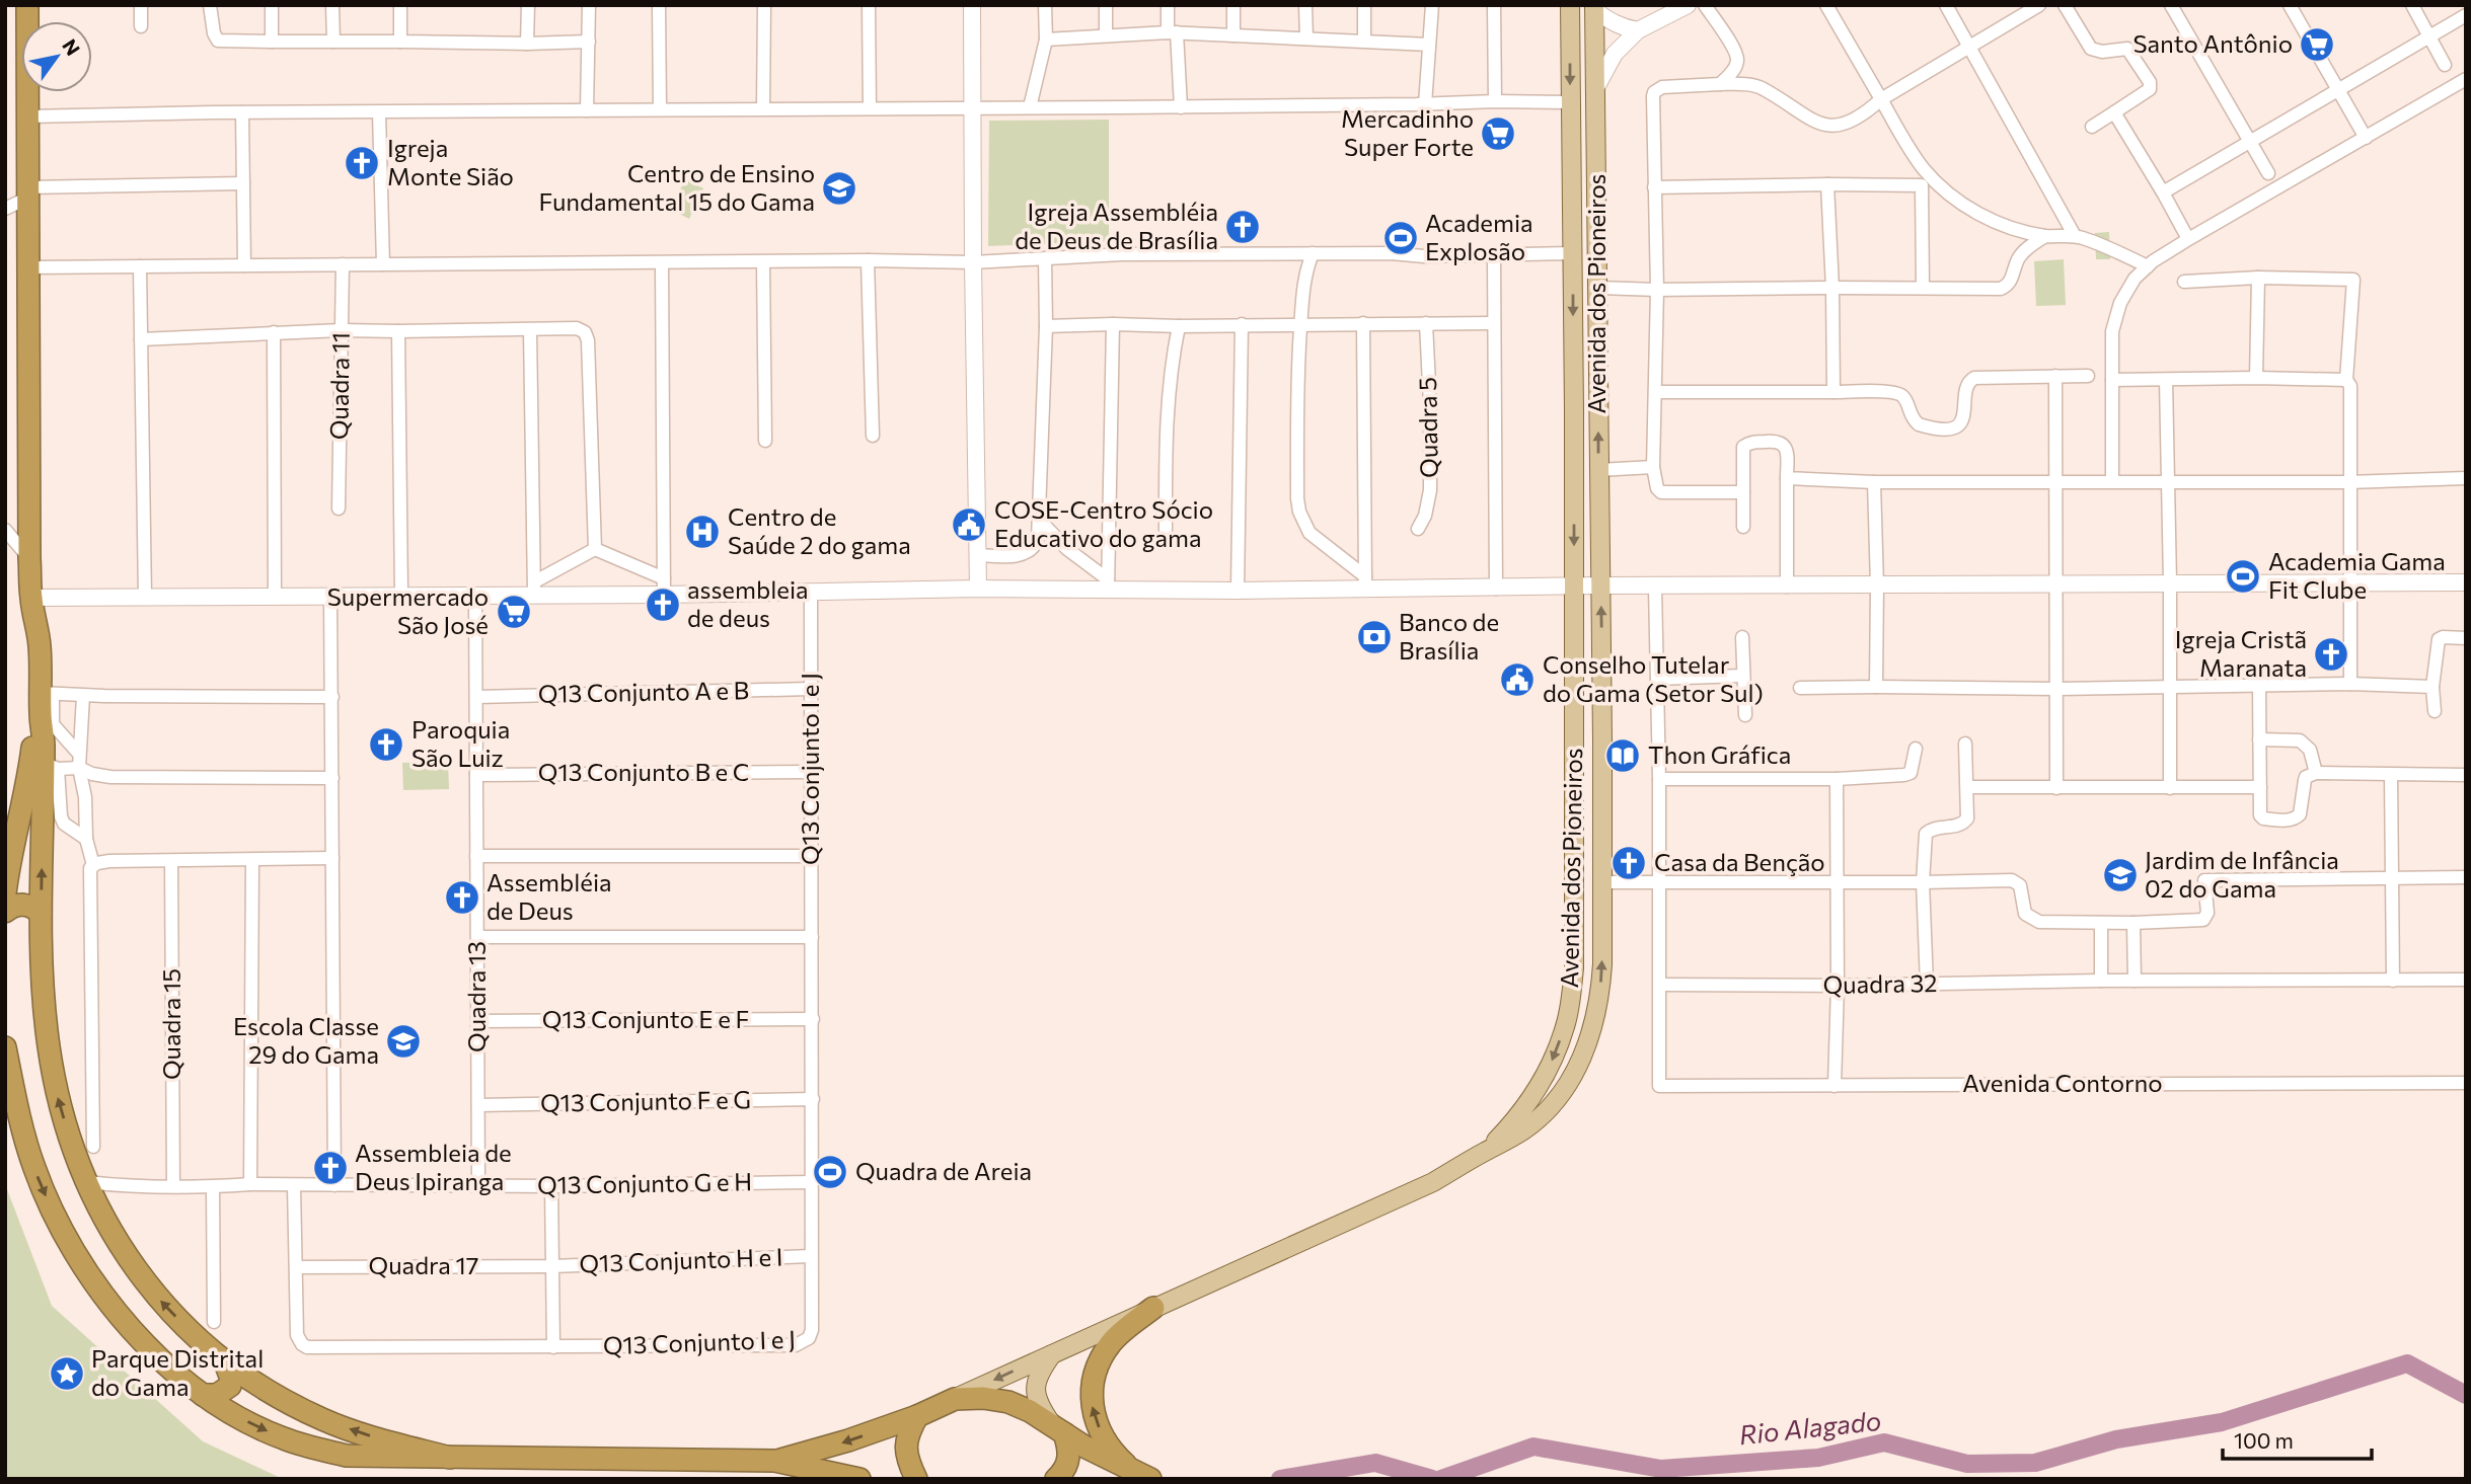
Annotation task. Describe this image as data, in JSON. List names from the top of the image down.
{
  "streets": {
    "main road": ["Avenida dos Pioneiros"],
    "street": [
      "Quadra 11",
      "Quadra 5",
      "Q13 Conjunto A e B",
      "Q13 Conjunto I e J",
      "Q13 Conjunto B e C",
      "Quadra 32",
      "Quadra 13",
      "Q13 Conjunto E e F",
      "Quadra 15",
      "Avenida Contorno",
      "Q13 Conjunto F e G",
      "Q13 Conjunto G e H",
      "Q13 Conjunto H e I",
      "Quadra 17"
    ]
  },
  "crossings": [
    ["Q13 Conjunto A e B", "Q13 Conjunto I e J"],
    ["Q13 Conjunto A e B", "Quadra 13"],
    ["Q13 Conjunto I e J", "Q13 Conjunto B e C"],
    ["Q13 Conjunto I e J", "Q13 Conjunto E e F"],
    ["Q13 Conjunto I e J", "Q13 Conjunto F e G"],
    ["Q13 Conjunto I e J", "Q13 Conjunto G e H"],
    ["Q13 Conjunto I e J", "Q13 Conjunto H e I"],
    ["Q13 Conjunto I e J", "Quadra 17"],
    ["Q13 Conjunto B e C", "Quadra 13"],
    ["Quadra 32", "Avenida Contorno"],
    ["Quadra 13", "Q13 Conjunto E e F"],
    ["Quadra 13", "Q13 Conjunto F e G"],
    ["Quadra 13", "Q13 Conjunto G e H"],
    ["Quadra 15", "Q13 Conjunto G e H"],
    ["Q13 Conjunto H e I", "Quadra 17"]
  ],
  "water": ["Rio Alagado"],
  "places": {
    "supermarket": ["Santo Antônio", "Mercadinho Super Forte", "Supermercado São José"],
    "church": [
      "Igreja Monte Sião",
      "Igreja Assembléia de Deus de Brasília",
      "assembleia de deus",
      "Igreja Cristã Maranata",
      "Paroquia São Luiz",
      "Casa da Benção",
      "Assembléia de Deus",
      "Assembleia de Deus Ipiranga"
    ],
    "school or university": ["Centro de Ensino Fundamental 15 do Gama", "Jardim de Infância 02 do Gama", "Escola Classe 29 do Gama"],
    "sports": ["Academia Explosão", "Academia Gama Fit Clube", "Quadra de Areia"],
    "public building": ["COSE-Centro Sócio Educativo do gama", "Conselho Tutelar do Gama (Setor Sul)"],
    "hospital": ["Centro de Saúde 2 do gama"],
    "bank": ["Banco de Brasília"],
    "library": ["Thon Gráfica"],
    "place": ["Parque Distrital do Gama"]
  },
  "scale_bar": "100 m",
  "north": "top right"
}
